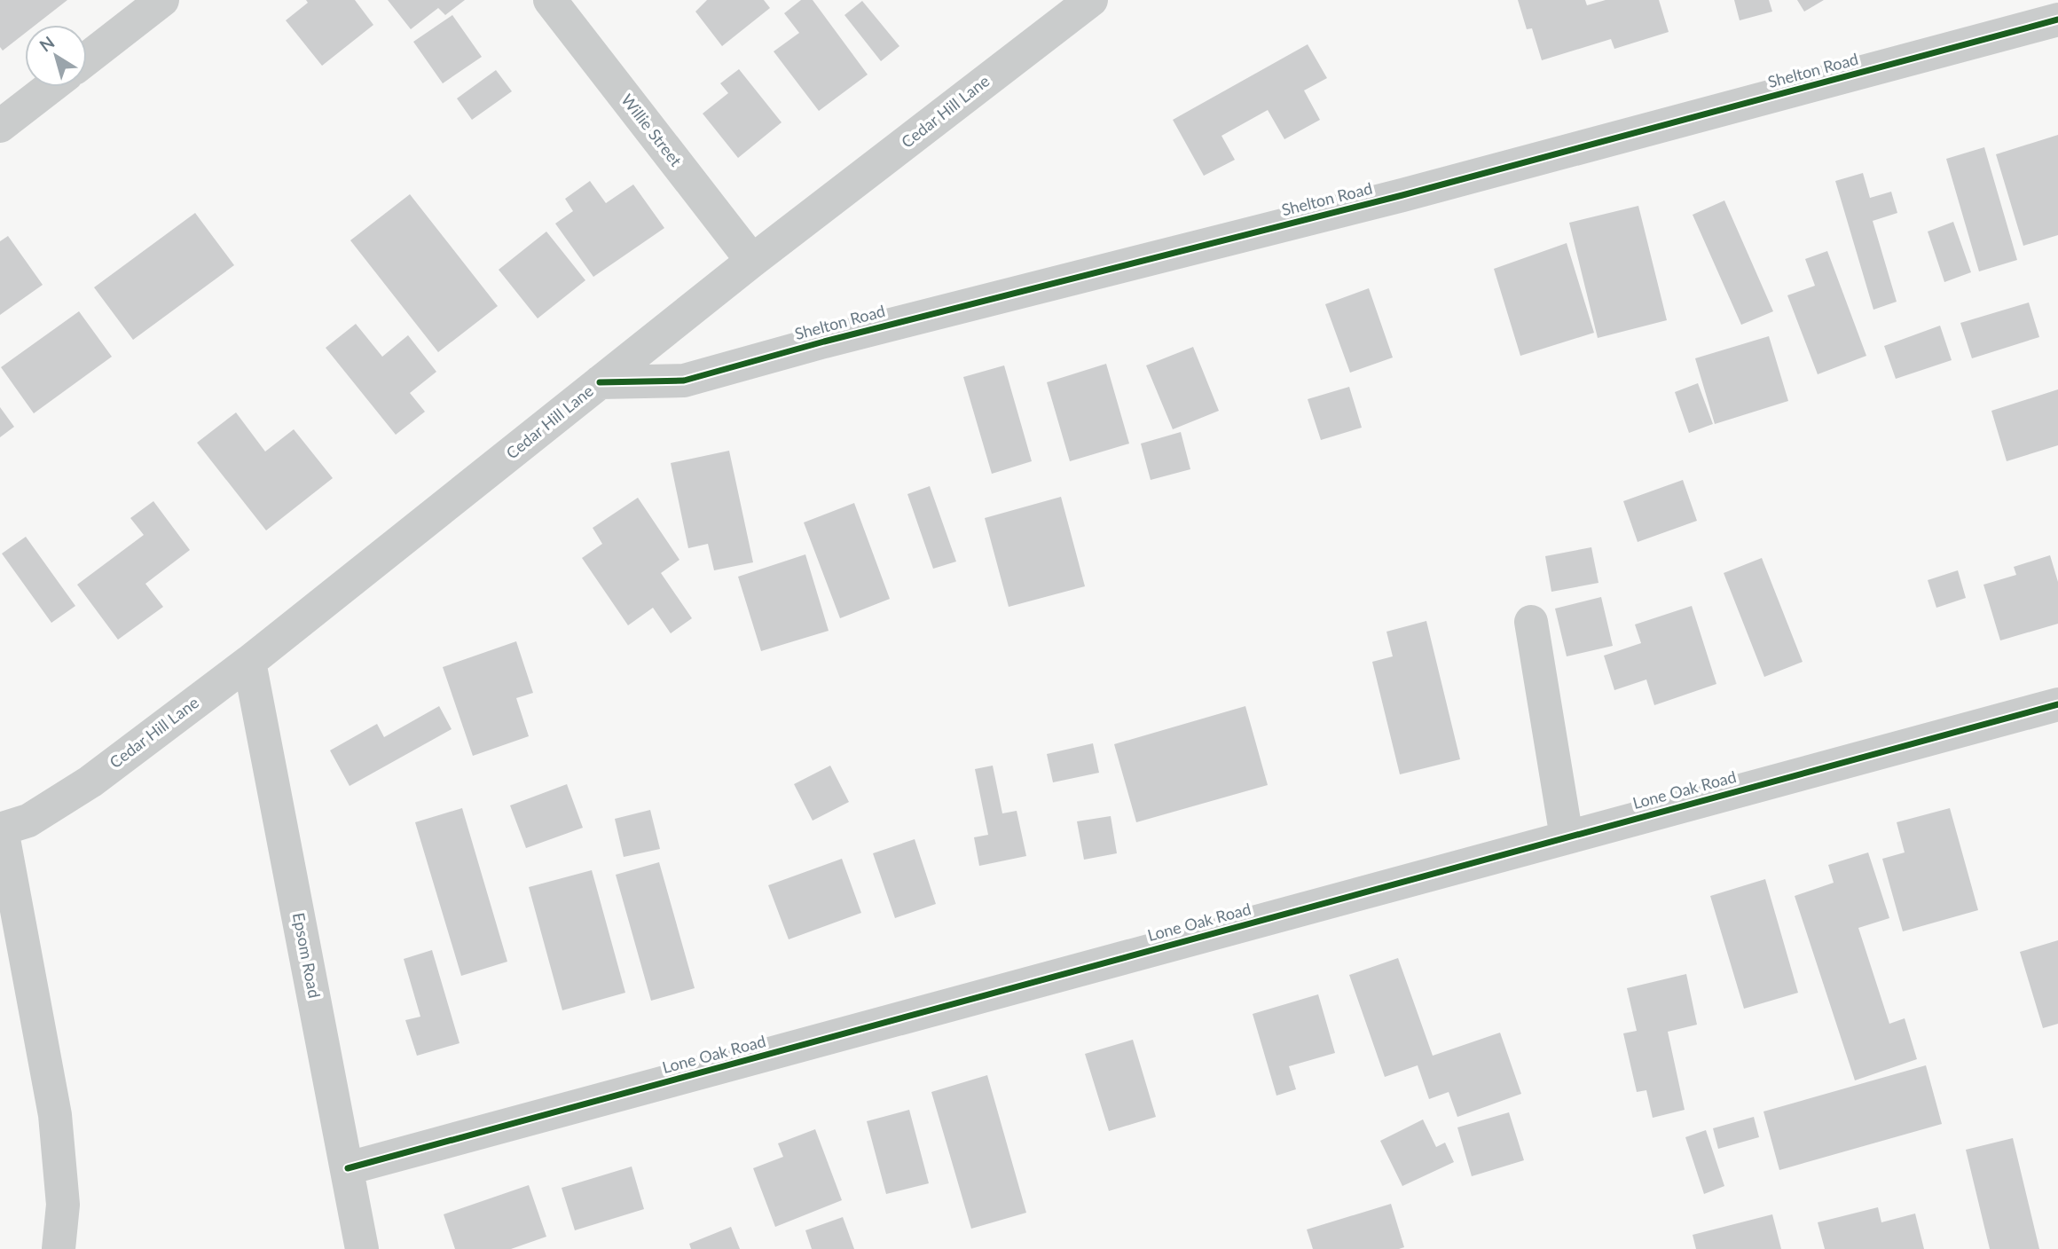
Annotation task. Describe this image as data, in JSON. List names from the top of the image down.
{
  "streets": {
    "street": [
      "Shelton Road",
      "Cedar Hill Lane",
      "Willie Street",
      "Lone Oak Road",
      "Epsom Road"
    ]
  },
  "crossings": [
    ["Shelton Road", "Cedar Hill Lane"],
    ["Cedar Hill Lane", "Willie Street"],
    ["Cedar Hill Lane", "Epsom Road"],
    ["Lone Oak Road", "Epsom Road"]
  ],
  "north": "top left"
}
